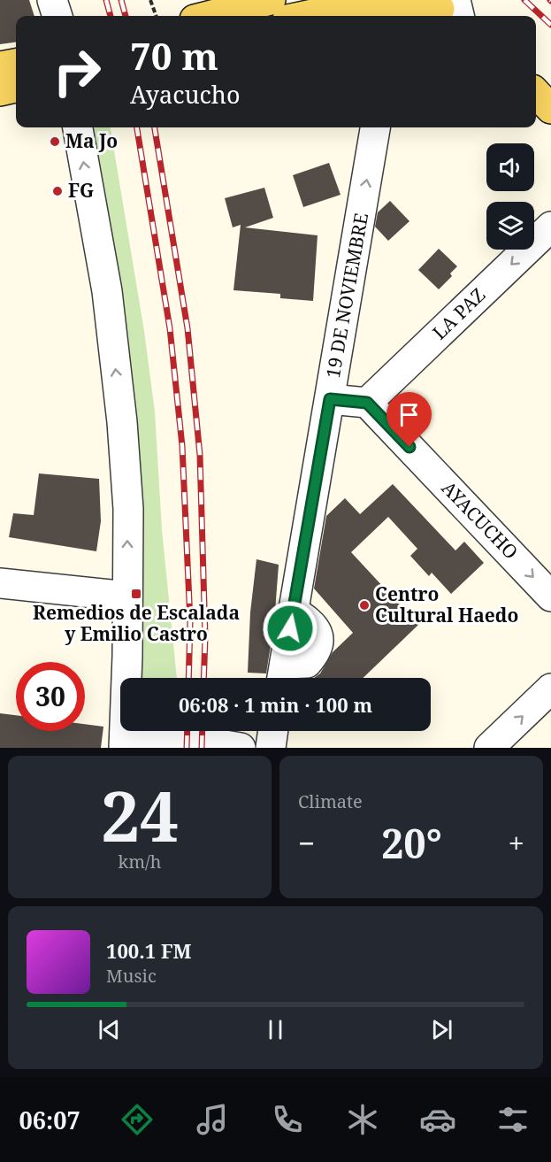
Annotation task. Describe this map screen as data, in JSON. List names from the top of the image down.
{
  "streets": {
    "street": ["19 DE NOVIEMBRE", "LA PAZ", "AYACUCHO"]
  },
  "crossings": [
    ["LA PAZ", "AYACUCHO"]
  ],
  "one_way": ["LA PAZ", "AYACUCHO"],
  "places": {
    "other": ["Ma Jo", "FG", "Centro Cultural Haedo"],
    "transit": ["Remedios de Escalada y Emilio Castro"]
  },
  "page": {
    "turn": ["70 m", "Ayacucho"],
    "limit": "30",
    "trip": "06:08 · 1 min · 100 m",
    "tile": [
      ["24", "km/h"],
      "Climate"
    ],
    "heat": ["−", "20°", "+"],
    "song": ["100.1 FM", "Music"],
    "tabs": "06:07"
  }
}
